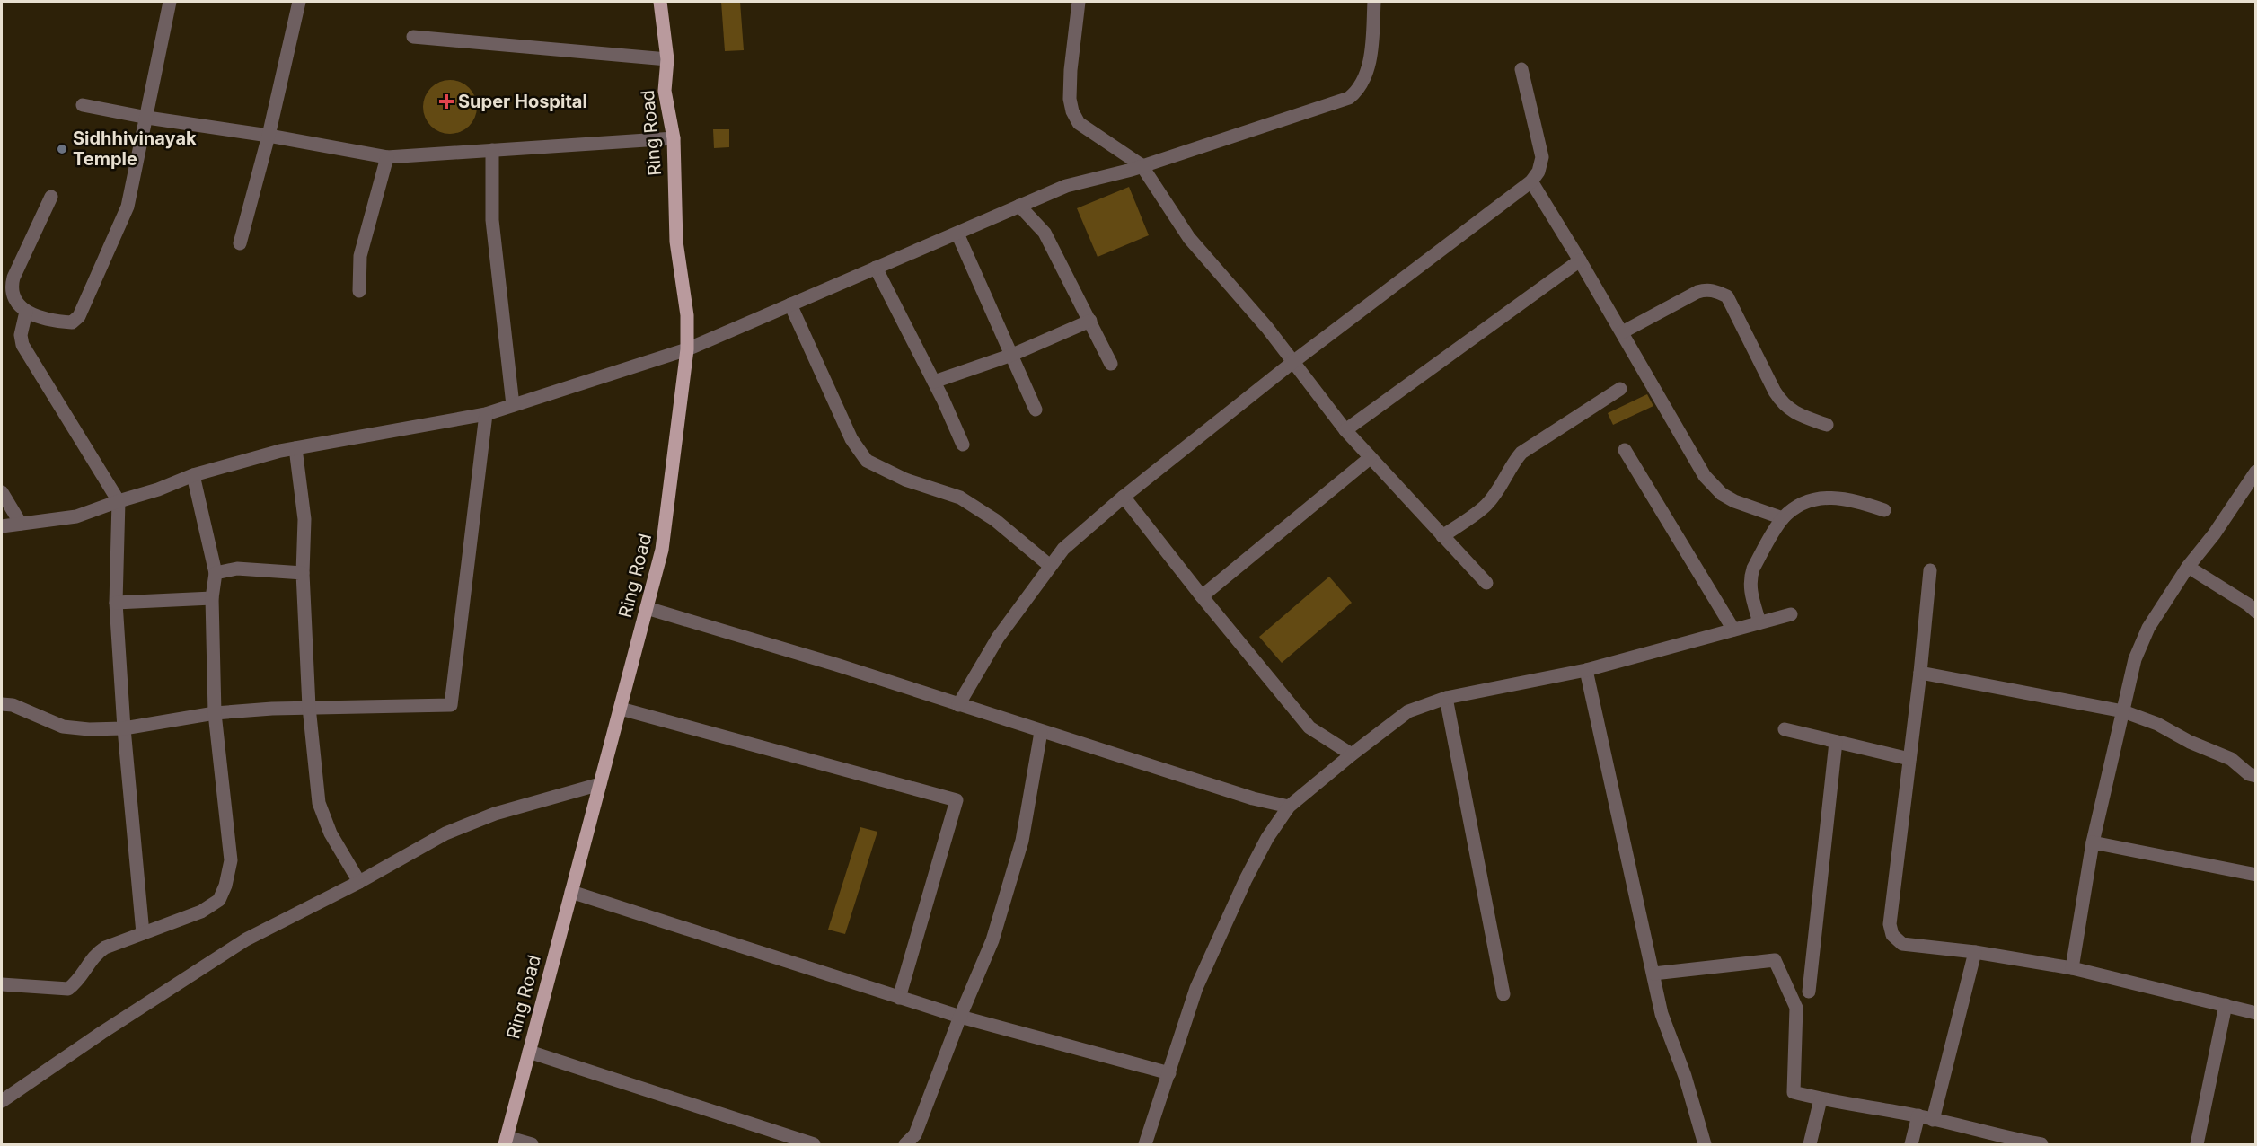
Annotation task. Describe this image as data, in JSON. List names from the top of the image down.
{
  "streets": {
    "main road": ["Ring Road"]
  },
  "places": {
    "health": ["Super Hospital"],
    "other": ["Sidhhivinayak Temple"]
  }
}
